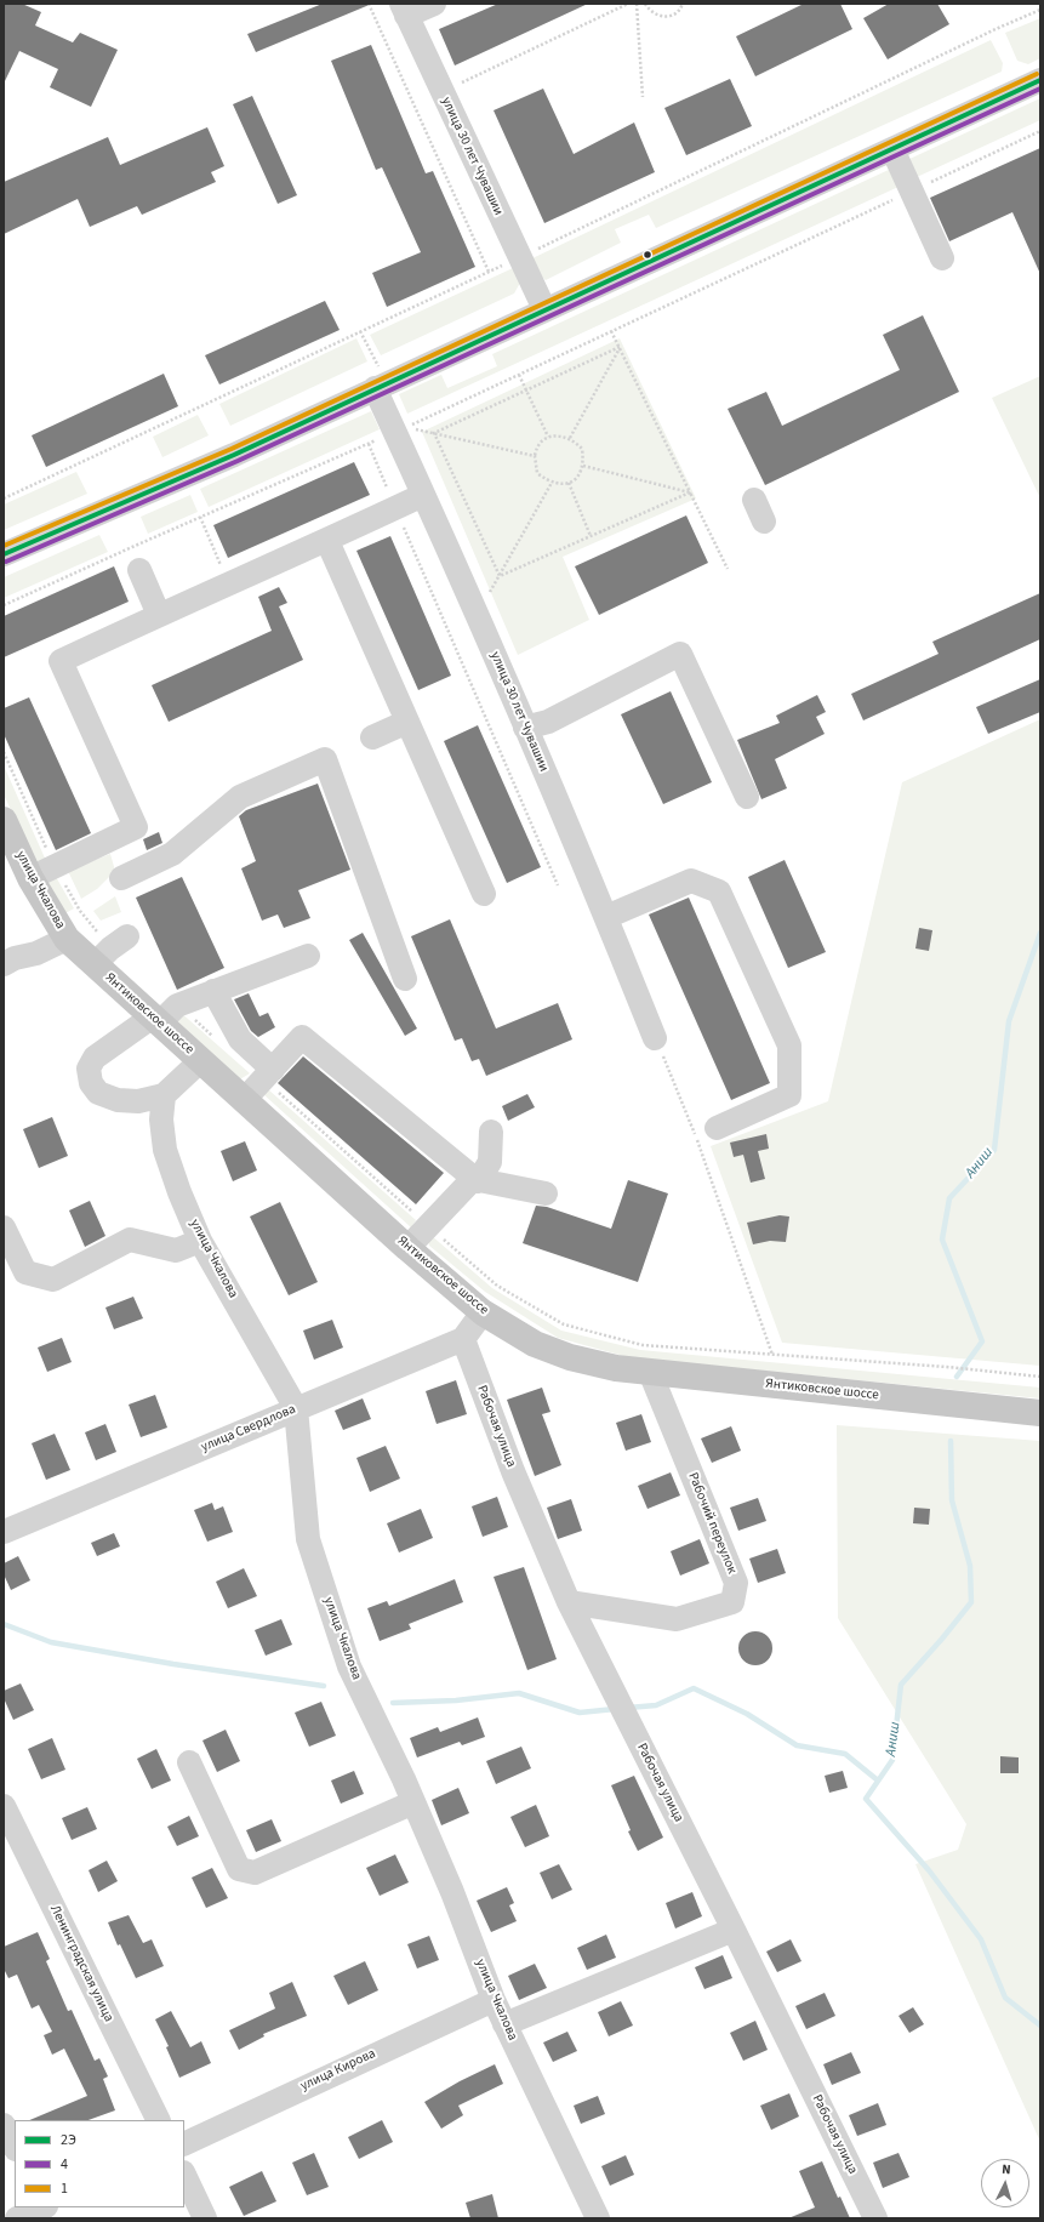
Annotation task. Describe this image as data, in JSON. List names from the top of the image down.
{
  "streets": {
    "main road": ["улица Чкалова", "Янтиковское шоссе"],
    "street": [
      "улица 30 лет Чувашии",
      "Рабочая улица",
      "улица Свердлова",
      "Рабочий переулок",
      "Ленинградская улица",
      "улица Кирова"
    ]
  },
  "crossings": [
    ["улица Чкалова", "Янтиковское шоссе"],
    ["улица Чкалова", "улица Свердлова"],
    ["улица Чкалова", "улица Кирова"],
    ["Янтиковское шоссе", "Рабочий переулок"],
    ["Рабочая улица", "улица Свердлова"],
    ["Рабочая улица", "Рабочий переулок"]
  ],
  "water": ["Аниш"],
  "lines": ["transit line 1", "transit line 2Э", "transit line 4"],
  "legend": ["2Э", "4", "1"],
  "north": "top"
}
